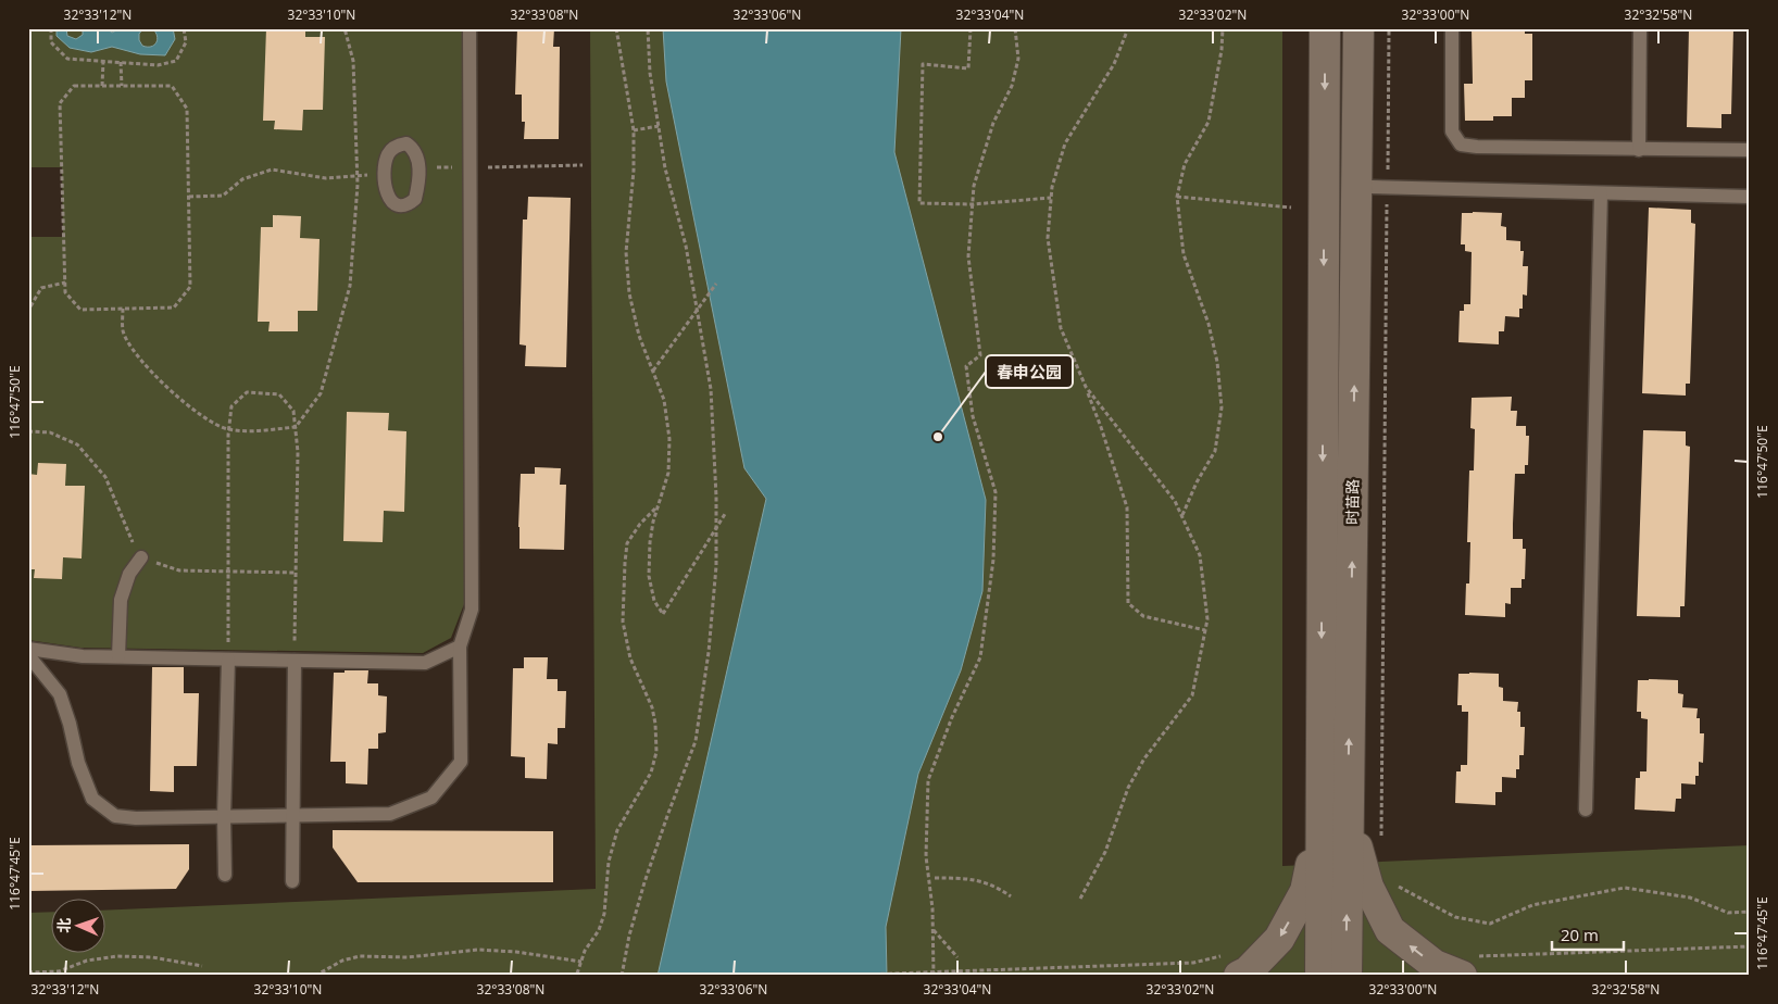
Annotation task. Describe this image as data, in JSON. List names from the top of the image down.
{
  "streets": {
    "street": ["时苗路"]
  },
  "places": ["春申公园"],
  "scale_bar": "20 m",
  "north": "left",
  "coordinates": [
    "32°33'12\"N",
    "32°33'10\"N",
    "32°33'08\"N",
    "32°33'06\"N",
    "32°33'04\"N",
    "32°33'02\"N",
    "32°33'00\"N",
    "32°32'58\"N",
    "116°47'50\"E",
    "116°47'45\"E"
  ]
}
